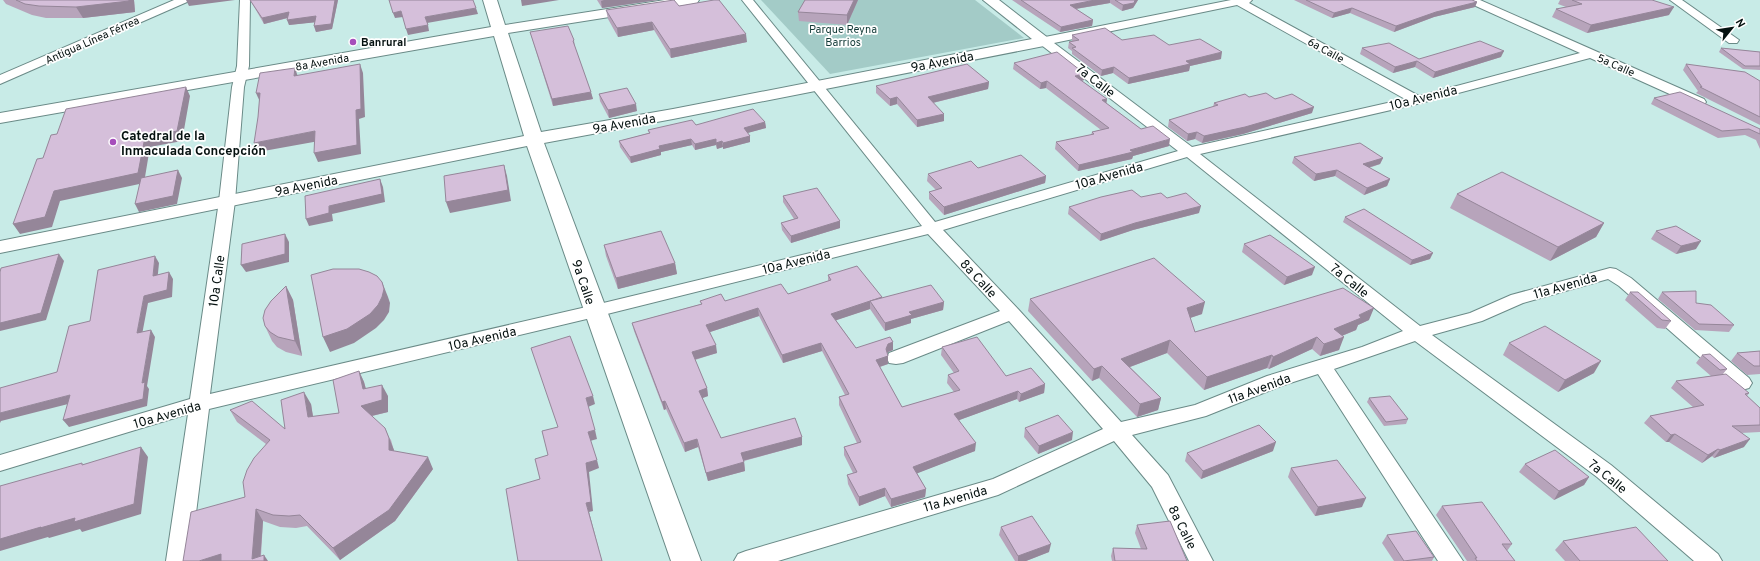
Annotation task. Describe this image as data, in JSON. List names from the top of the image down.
{
  "streets": {
    "street": [
      "Antigua Línea Férrea",
      "6a Calle",
      "9a Avenida",
      "8a Avenida",
      "5a Calle",
      "7a Calle",
      "10a Avenida",
      "8a Calle",
      "10a Calle",
      "9a Calle",
      "11a Avenida"
    ]
  },
  "crossings": [
    ["6a Calle", "9a Avenida"],
    ["6a Calle", "10a Avenida"],
    ["9a Avenida", "7a Calle"],
    ["9a Avenida", "8a Calle"],
    ["9a Avenida", "10a Calle"],
    ["9a Avenida", "9a Calle"],
    ["8a Avenida", "10a Calle"],
    ["8a Avenida", "9a Calle"],
    ["5a Calle", "10a Avenida"],
    ["7a Calle", "10a Avenida"],
    ["7a Calle", "11a Avenida"],
    ["10a Avenida", "8a Calle"],
    ["10a Avenida", "10a Calle"],
    ["10a Avenida", "9a Calle"],
    ["8a Calle", "11a Avenida"]
  ],
  "parks": ["Parque Reyna Barrios"],
  "places": ["Banrural", "Catedral de la Inmaculada Concepción"],
  "north": "top right"
}
